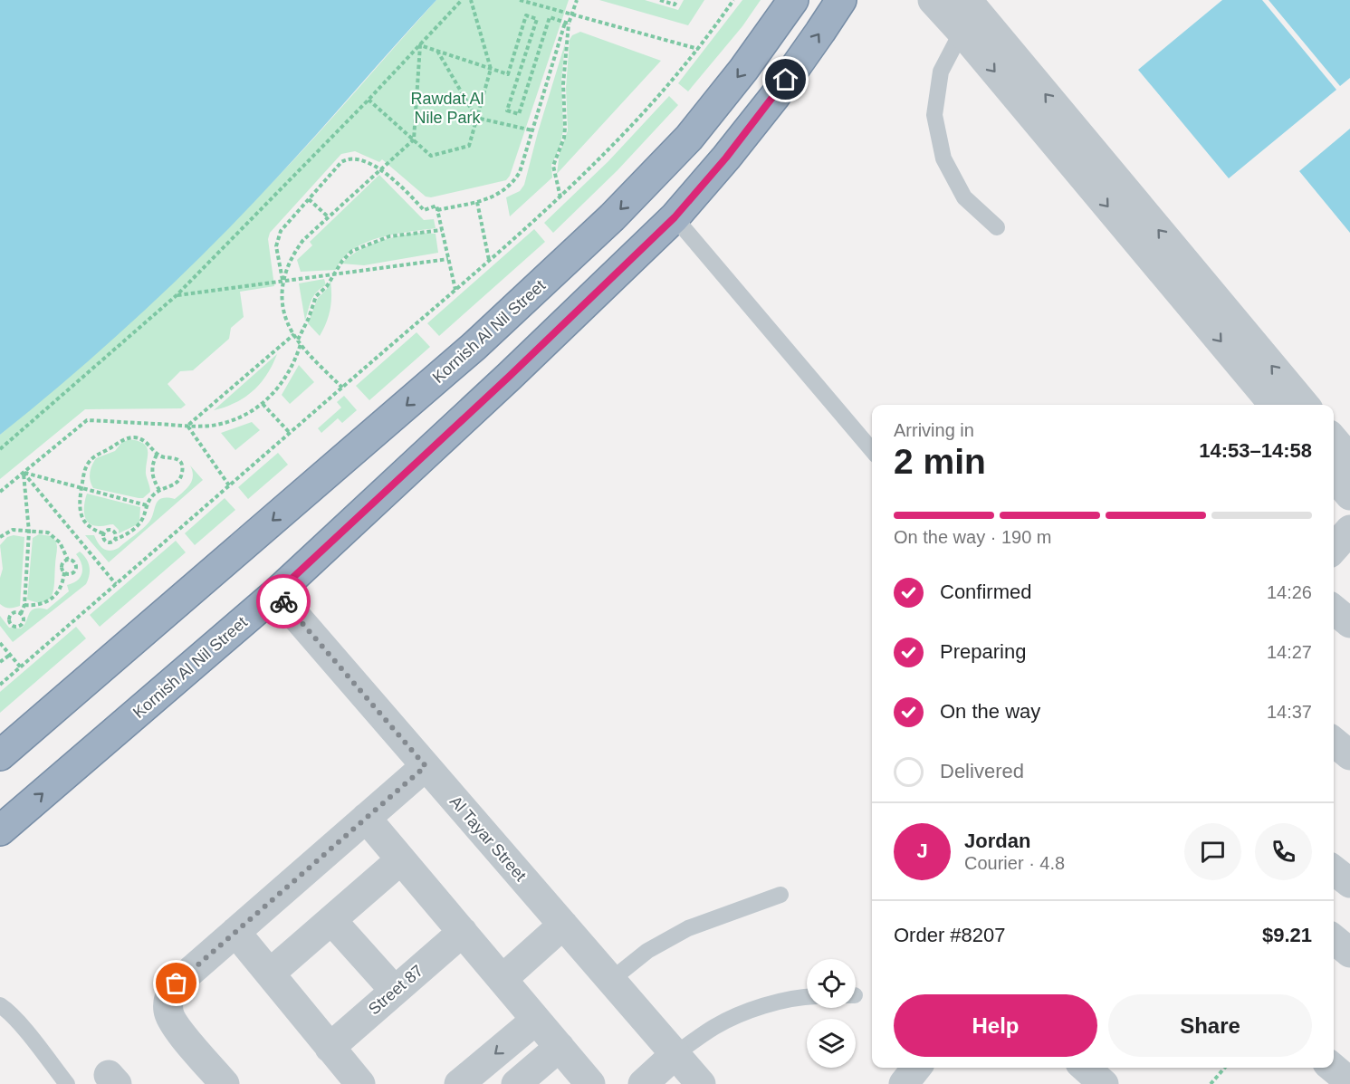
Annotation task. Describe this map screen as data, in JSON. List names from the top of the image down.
{
  "streets": {
    "highway": ["Kornish Al Nil Street"],
    "street": ["Al Tayar Street", "Street 87"]
  },
  "crossings": [
    ["Kornish Al Nil Street", "Al Tayar Street"]
  ],
  "parks": ["Rawdat Al Nile Park"],
  "page": {
    "heading": ["2 min", "Arriving in", "14:53–14:58"],
    "panel": [
      "Jordan",
      "Courier · 4.8",
      "Order #8207",
      "$9.21"
    ],
    "bar": "On the way · 190 m",
    "list": [
      ["Confirmed", "14:26"],
      ["Preparing", "14:27"],
      ["On the way", "14:37"],
      "Delivered"
    ],
    "round": "J",
    "buttons": ["Help", "Share"]
  }
}
